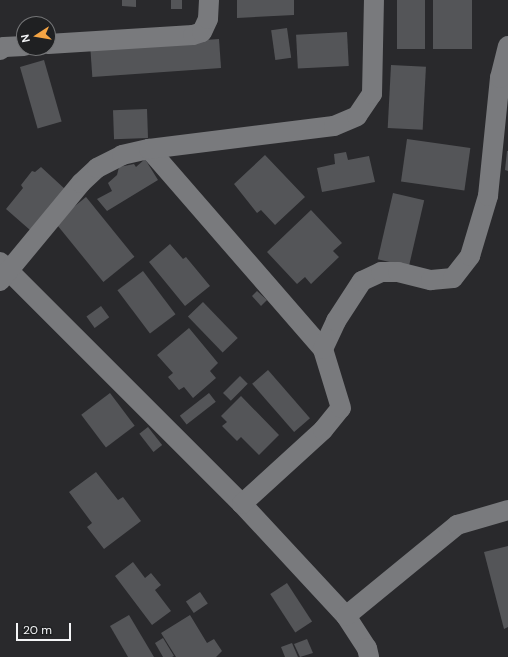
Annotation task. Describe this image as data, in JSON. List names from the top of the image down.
{
  "scale_bar": "20 m",
  "north": "left"
}
